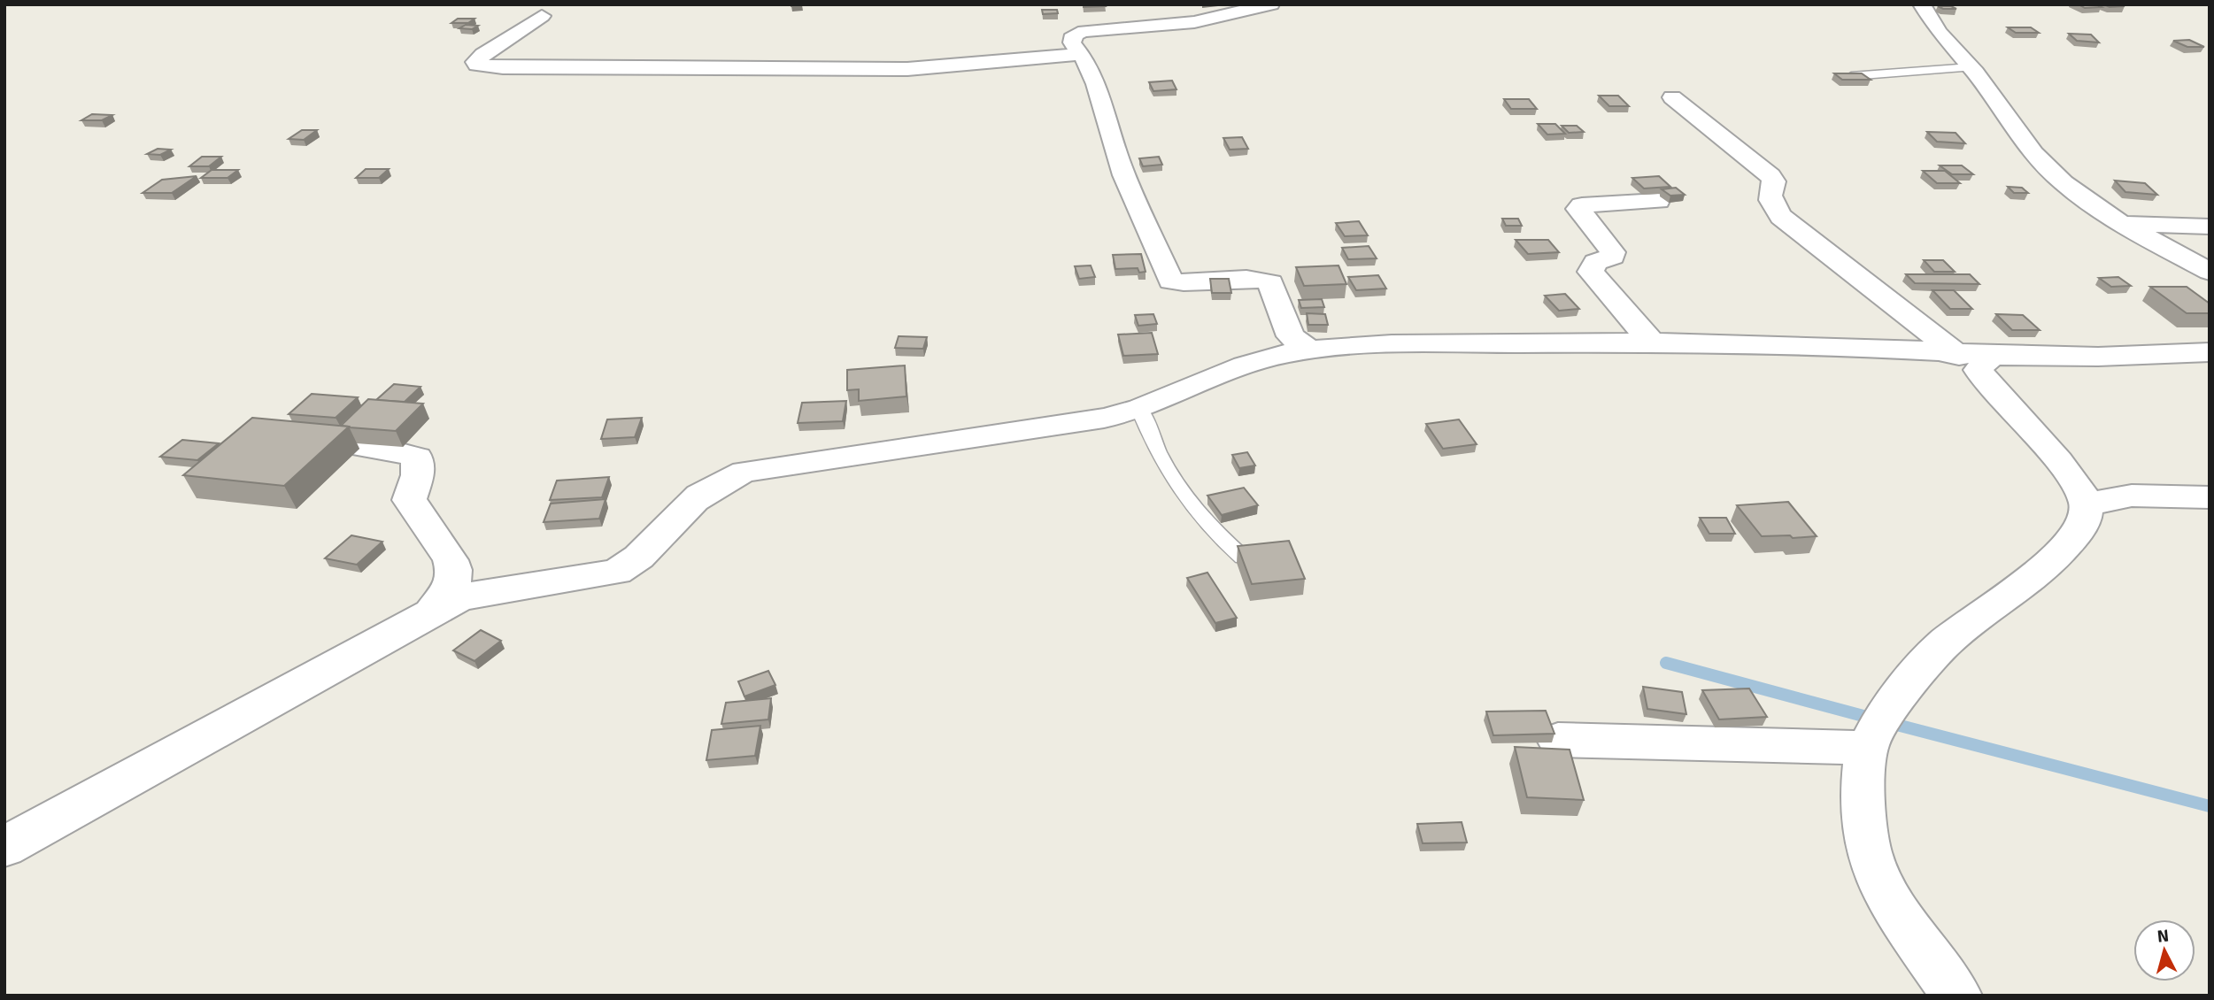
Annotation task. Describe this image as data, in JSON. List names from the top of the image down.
{
  "north": "top"
}
